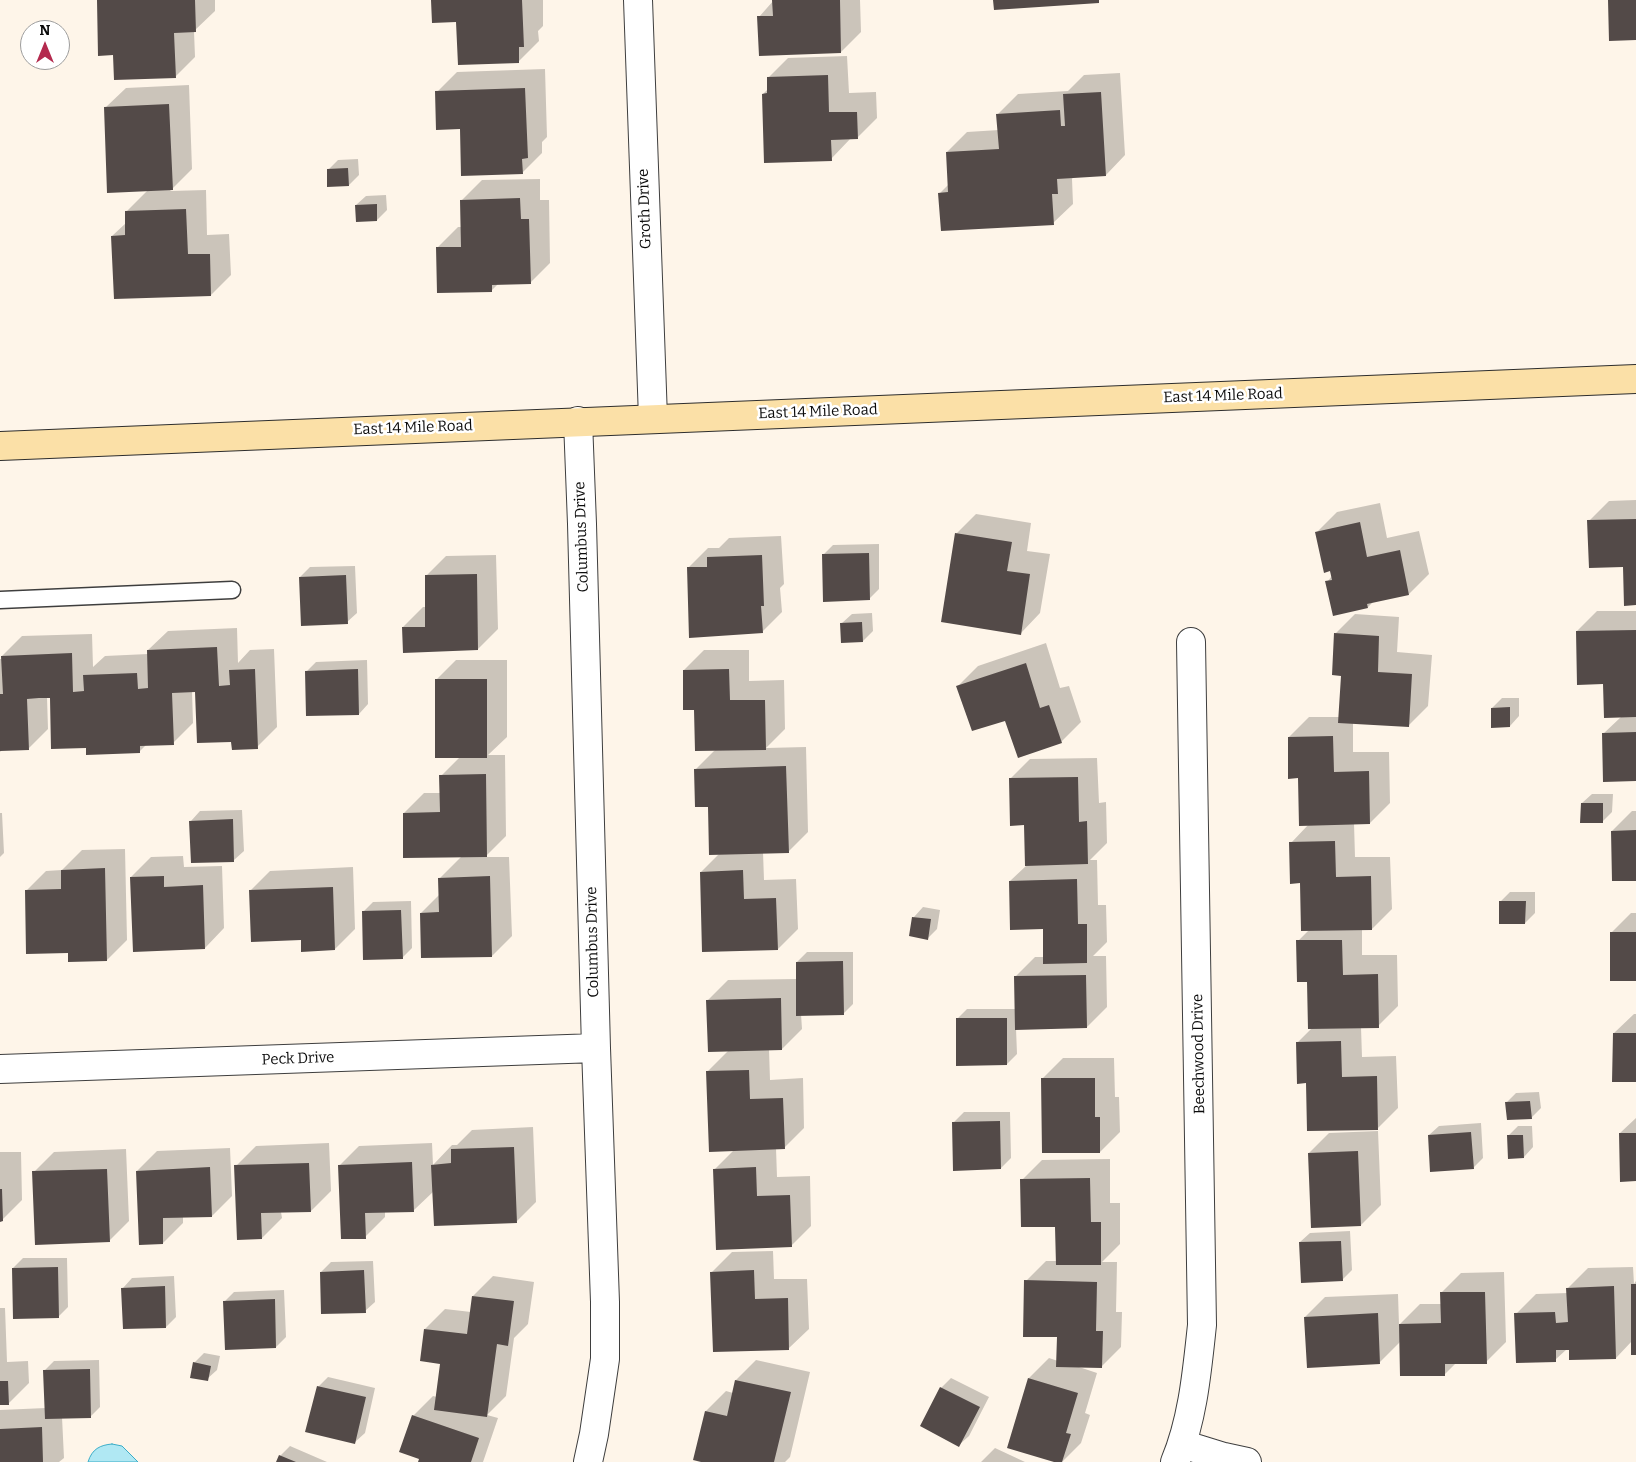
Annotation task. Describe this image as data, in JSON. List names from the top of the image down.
{
  "streets": {
    "main road": ["East 14 Mile Road"],
    "street": [
      "Groth Drive",
      "Columbus Drive",
      "Beechwood Drive",
      "Peck Drive"
    ]
  },
  "crossings": [
    ["Groth Drive", "East 14 Mile Road"],
    ["East 14 Mile Road", "Columbus Drive"],
    ["Columbus Drive", "Peck Drive"]
  ],
  "north": "top"
}
